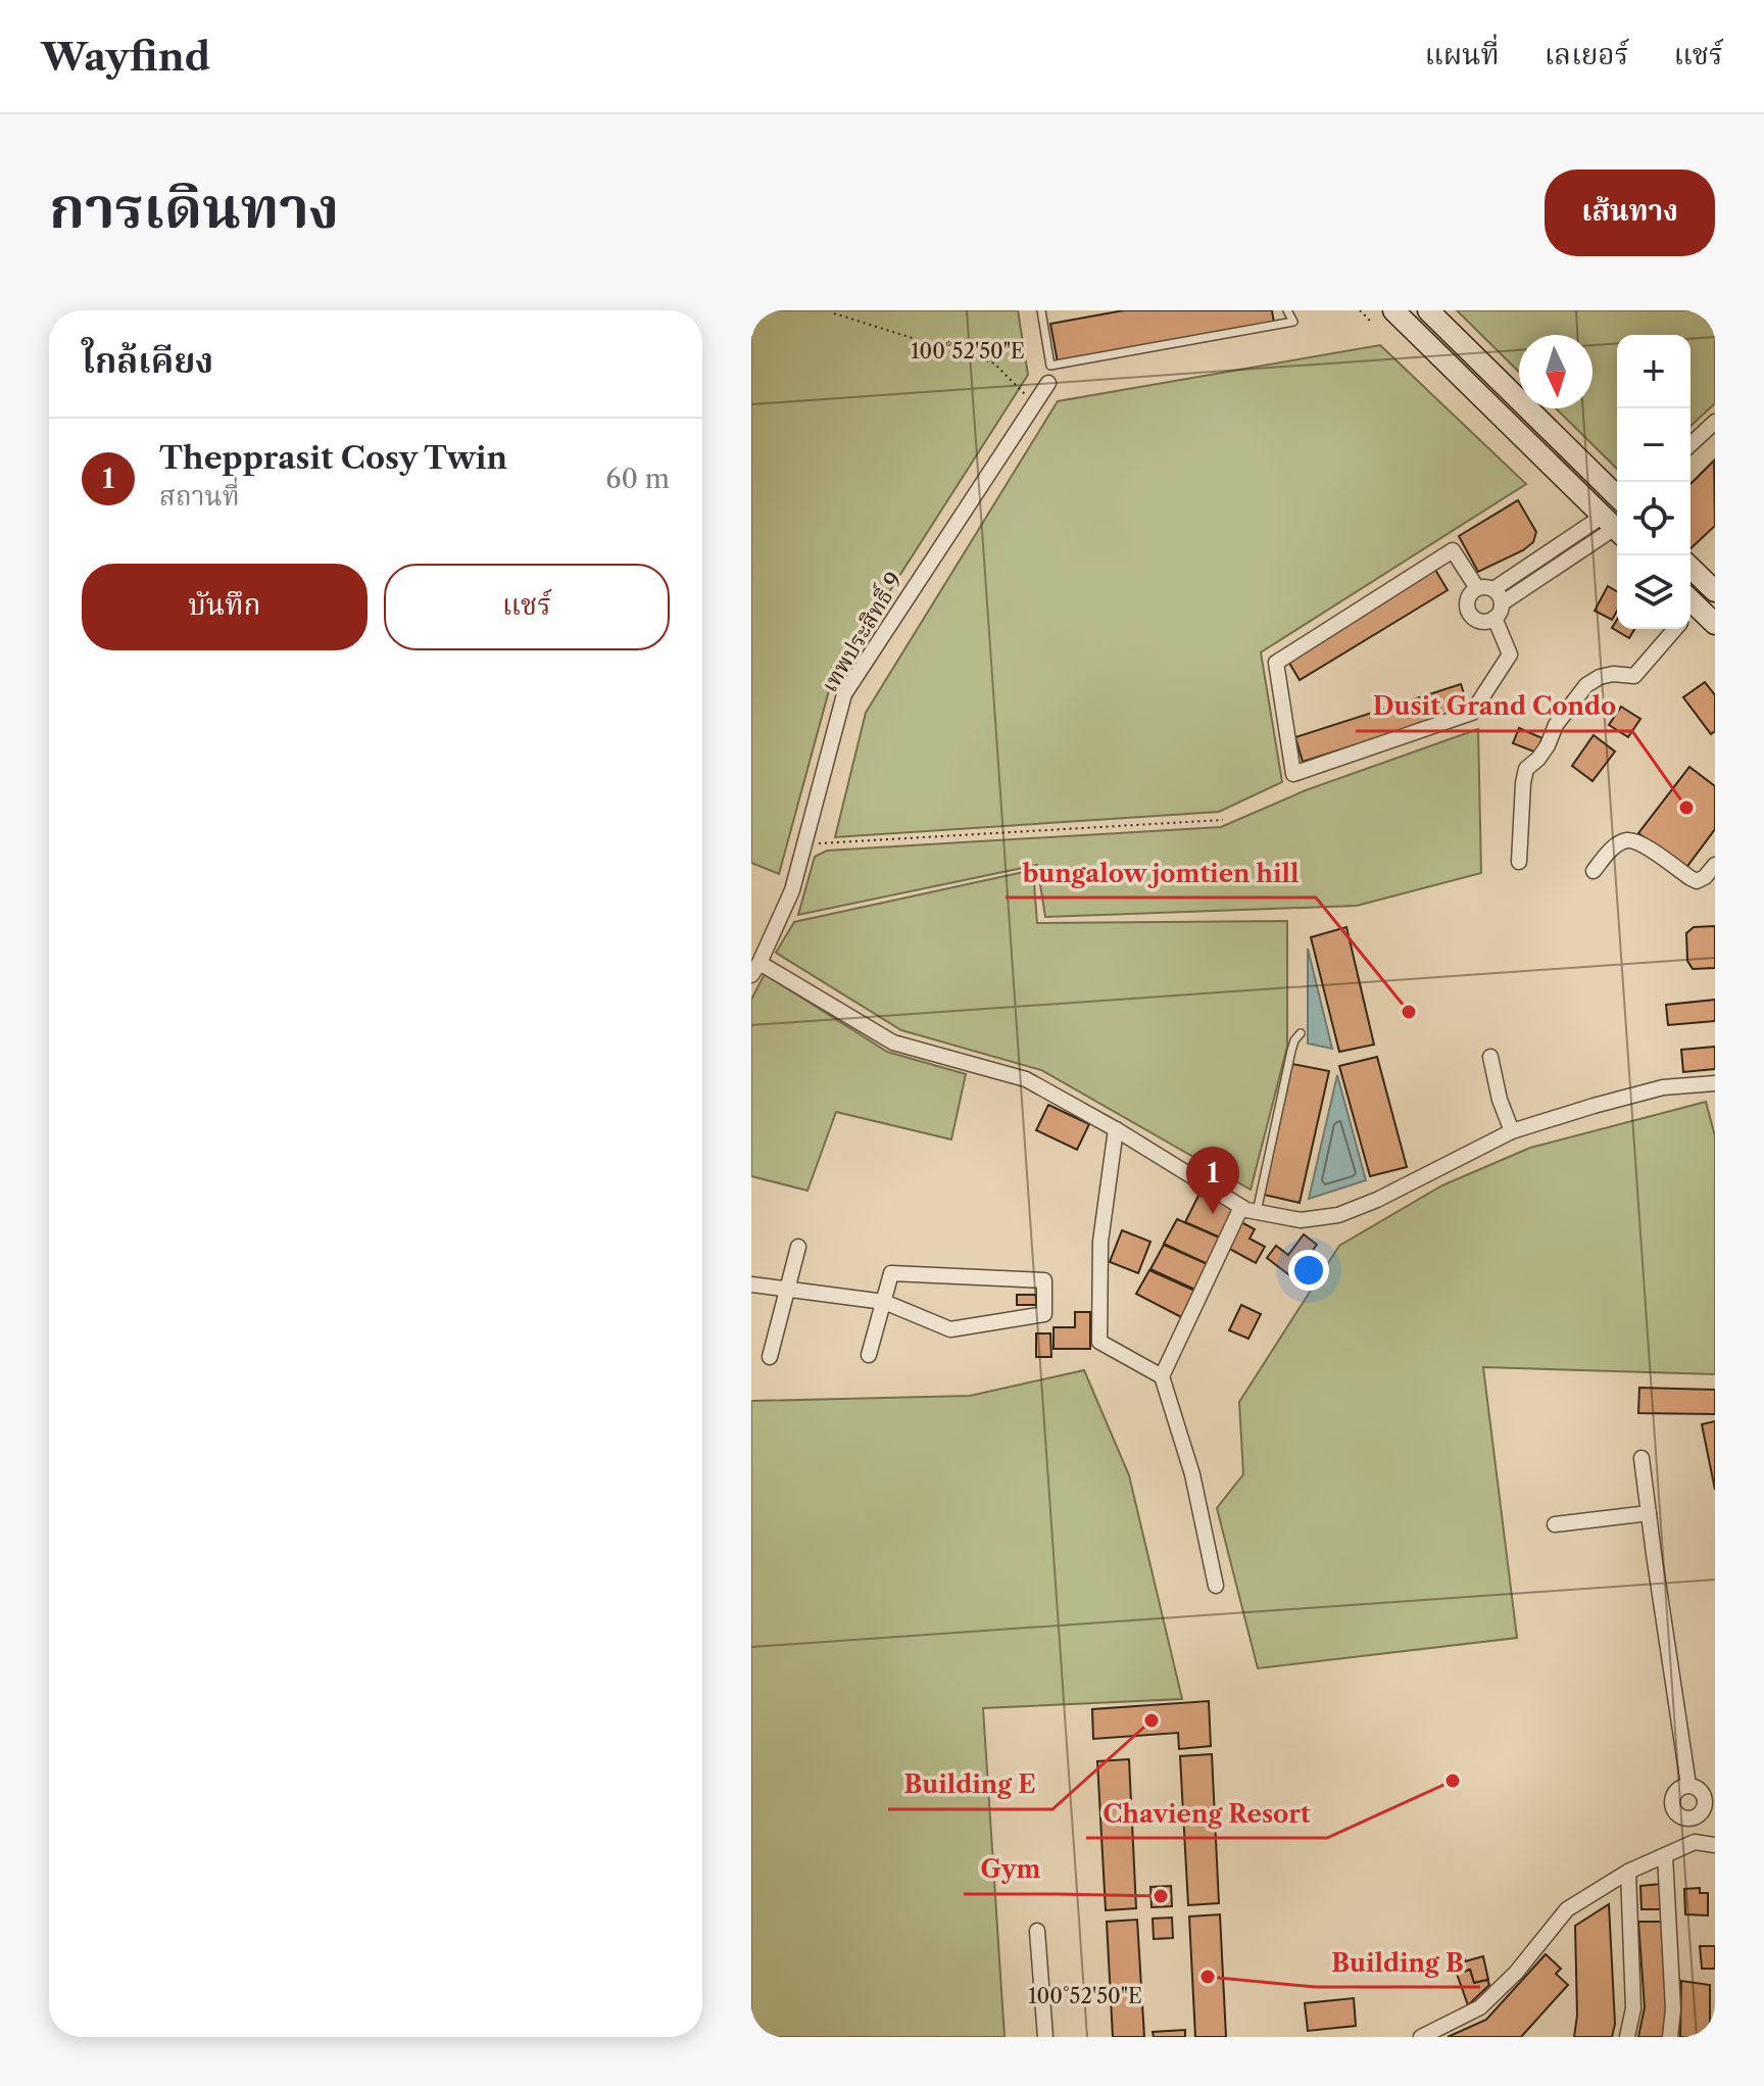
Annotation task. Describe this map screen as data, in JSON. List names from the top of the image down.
{
  "streets": {
    "street": ["เทพประสิทธิ์ 9"]
  },
  "places": [
    "Dusit Grand Condo",
    "bungalow jomtien hill",
    "Building E",
    "Chavieng Resort",
    "Gym",
    "Building B"
  ],
  "north": "bottom",
  "page": {
    "header": "Wayfind",
    "nav": ["แผนที่", "เลเยอร์", "แชร์"],
    "title": "การเดินทาง",
    "buttons": [
      "เส้นทาง",
      ["บันทึก", "แชร์"]
    ],
    "heading": "ใกล้เคียง",
    "map_buttons": ["+", "−"],
    "list": [
      {
        "mark": "1",
        "name": "Thepprasit Cosy Twin",
        "note": "สถานที่",
        "value": "60 m"
      }
    ],
    "pins": "1"
  },
  "coordinates": ["100°52'50\"E"]
}
